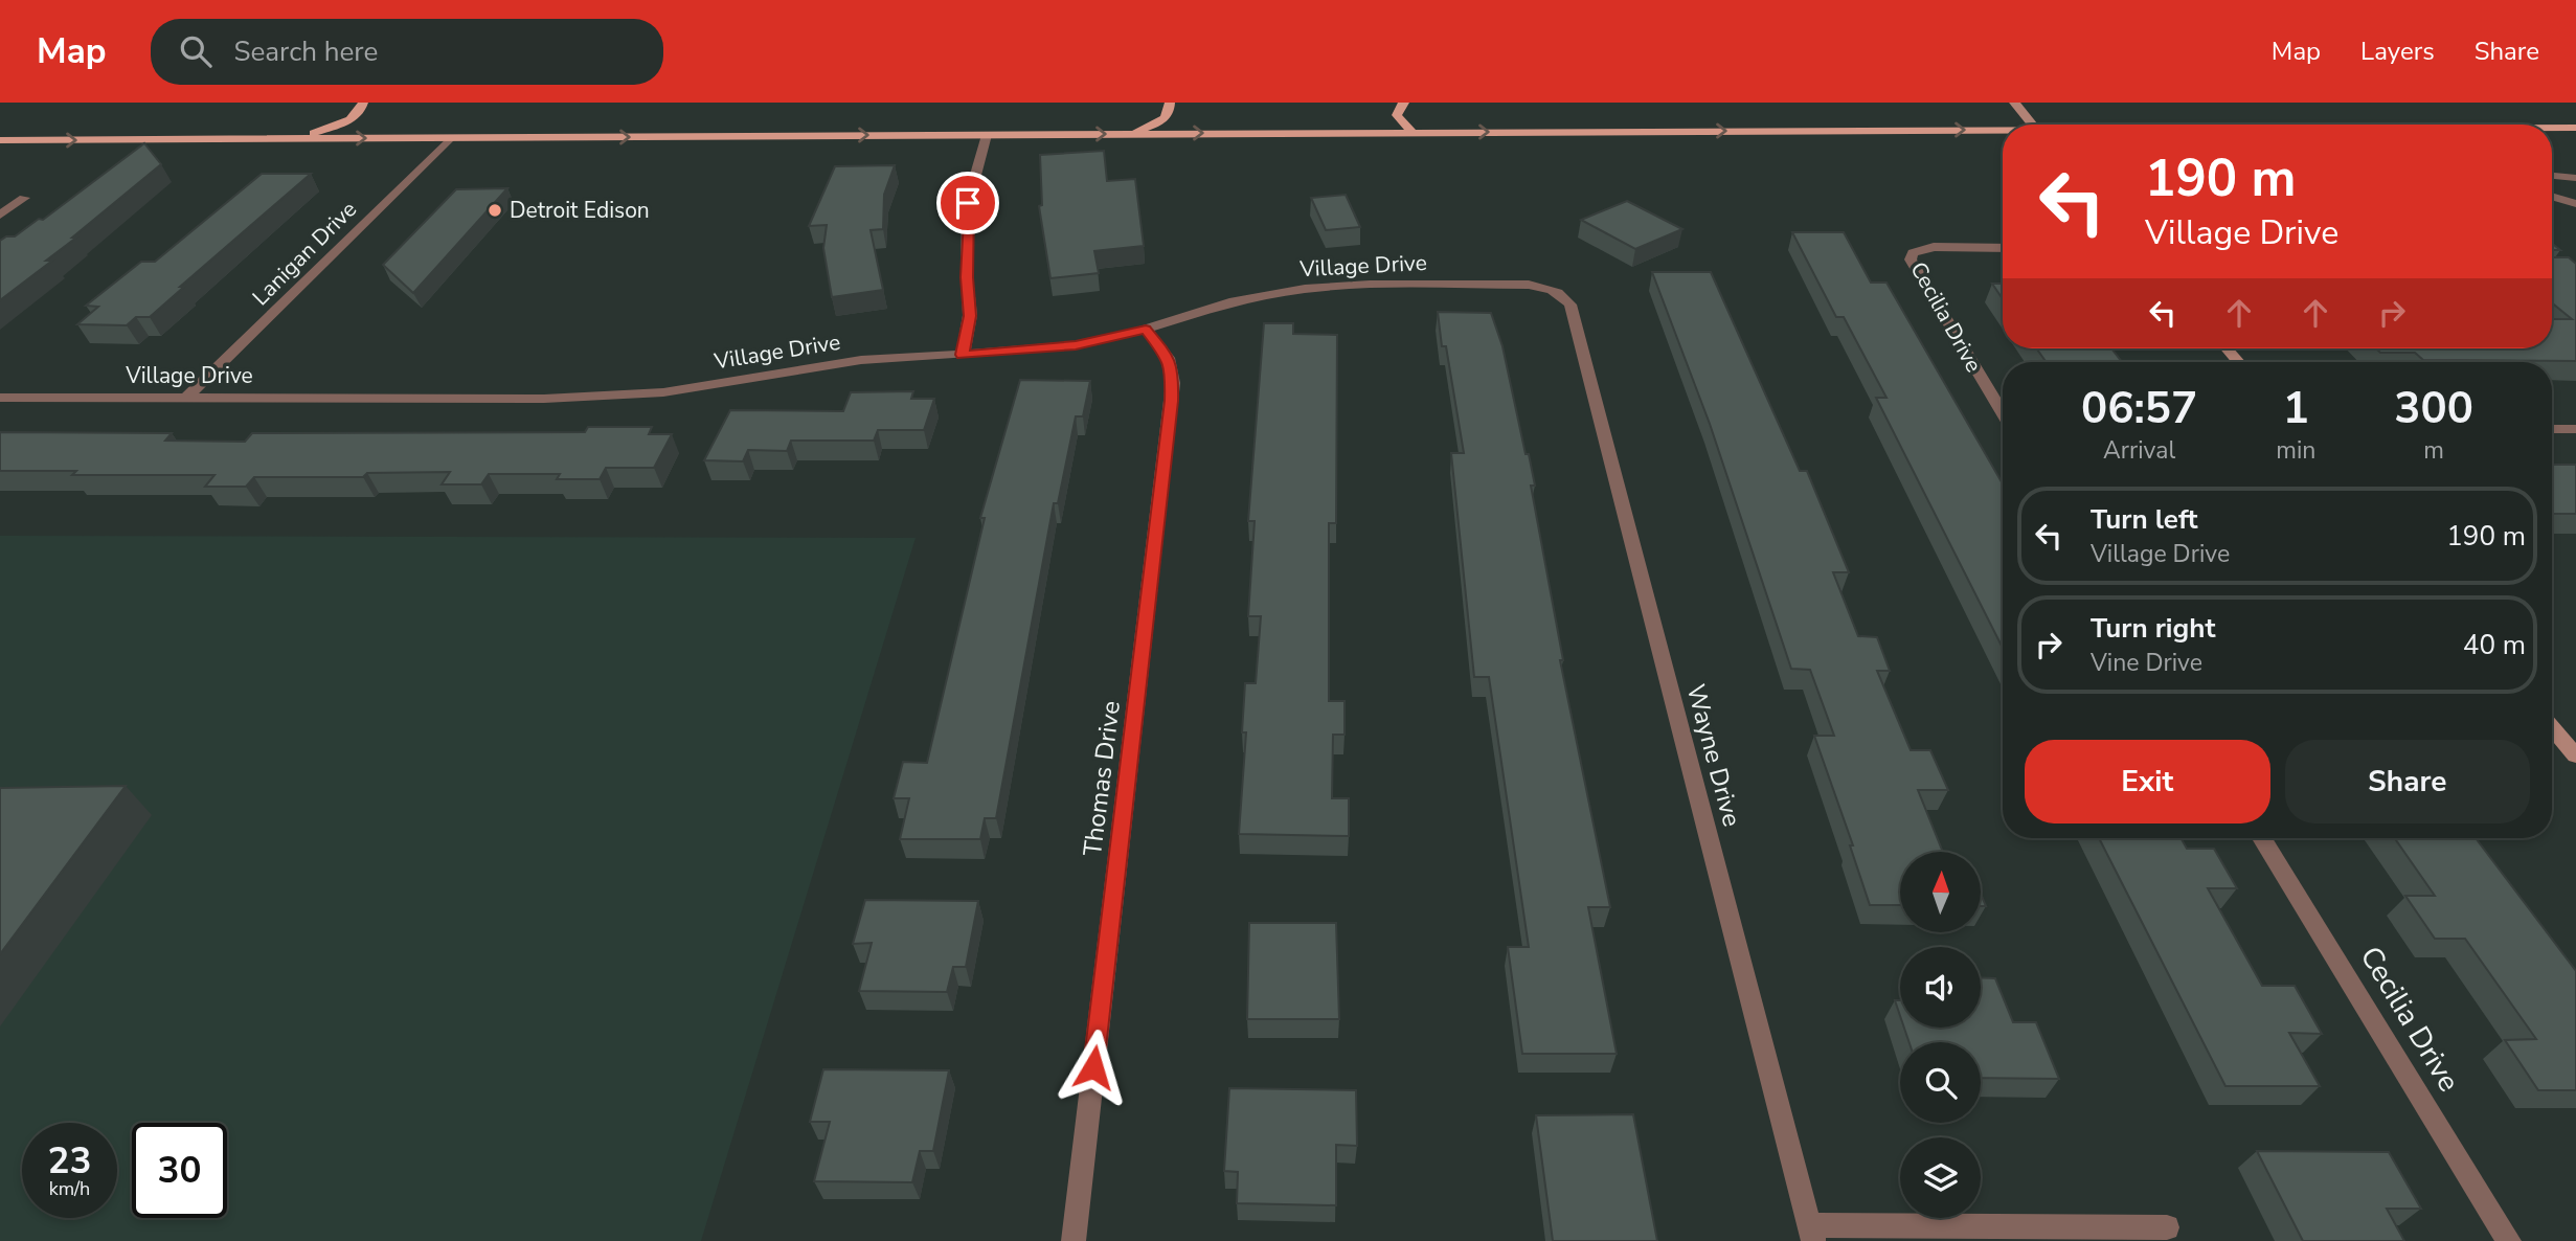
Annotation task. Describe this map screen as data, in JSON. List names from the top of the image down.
{
  "streets": {
    "street": [
      "Lanigan Drive",
      "Village Drive",
      "Cecilia Drive",
      "Wayne Drive",
      "Thomas Drive"
    ]
  },
  "crossings": [
    ["Lanigan Drive", "Village Drive"],
    ["Village Drive", "Wayne Drive"],
    ["Village Drive", "Thomas Drive"]
  ],
  "places": ["Detroit Edison"],
  "north": "top",
  "page": {
    "header": "Map",
    "search": "Search here",
    "nav": ["Map", "Layers", "Share"],
    "turn": ["190 m", "Village Drive"],
    "eta": [
      "06:57",
      "Arrival",
      "1",
      "min",
      "300",
      "m"
    ],
    "list": [
      {
        "name": "Turn left",
        "note": "Village Drive",
        "value": "190 m"
      },
      {
        "name": "Turn right",
        "note": "Vine Drive",
        "value": "40 m"
      }
    ],
    "buttons": ["Exit", "Share"],
    "speed": "23 km/h",
    "limit": "30"
  }
}
